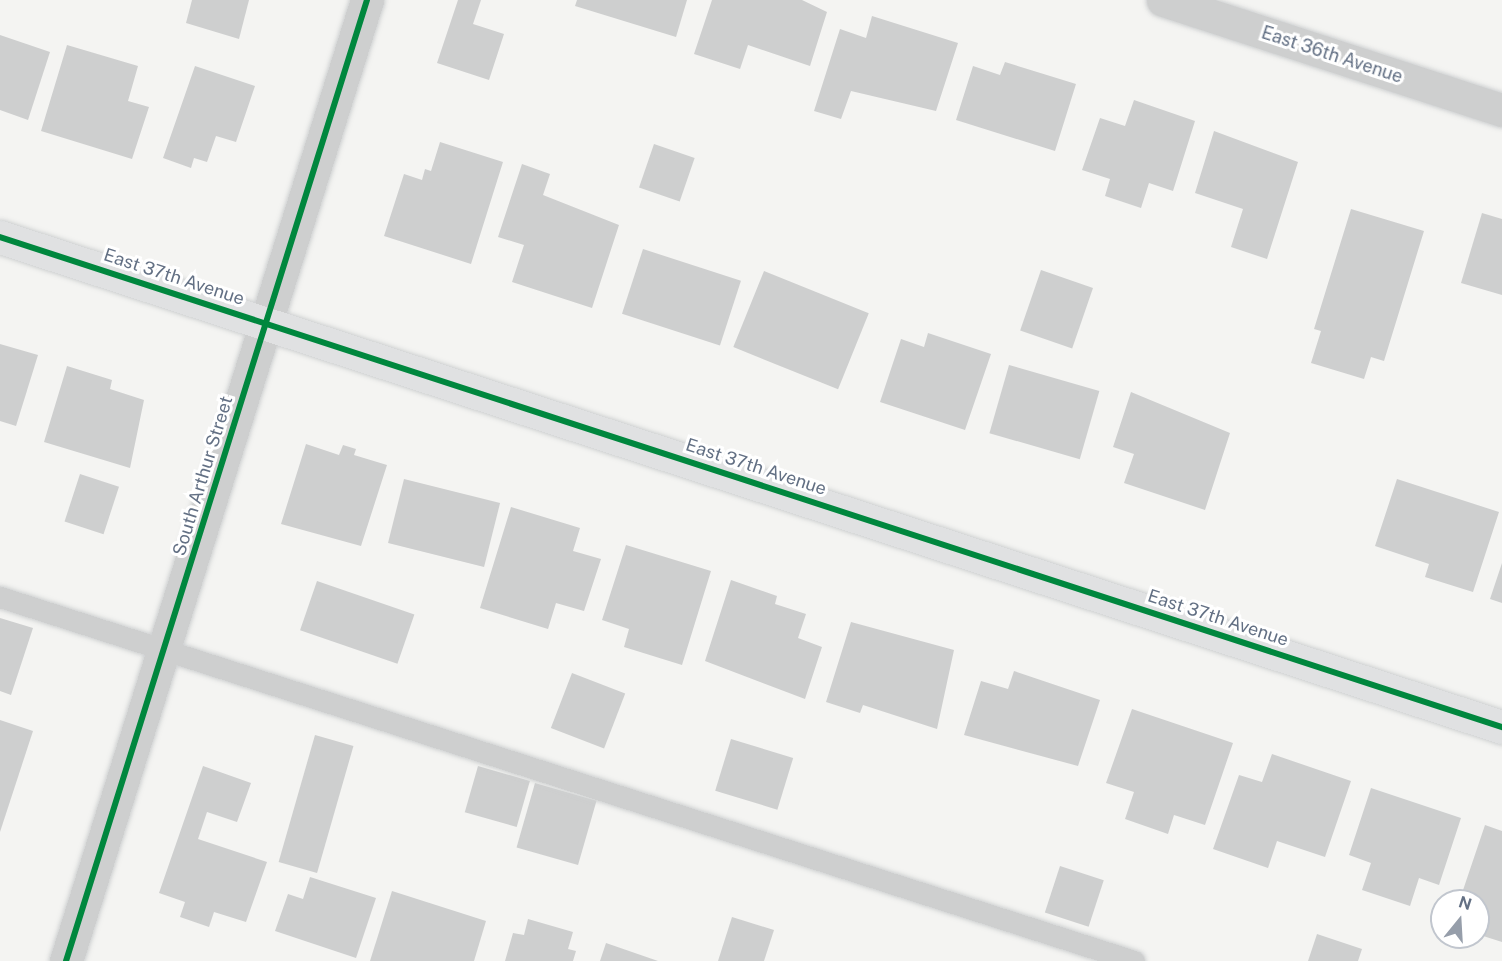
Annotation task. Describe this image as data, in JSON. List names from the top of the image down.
{
  "streets": {
    "street": ["East 36th Avenue", "East 37th Avenue", "South Arthur Street"]
  },
  "crossings": [
    ["East 37th Avenue", "South Arthur Street"]
  ],
  "north": "top"
}
